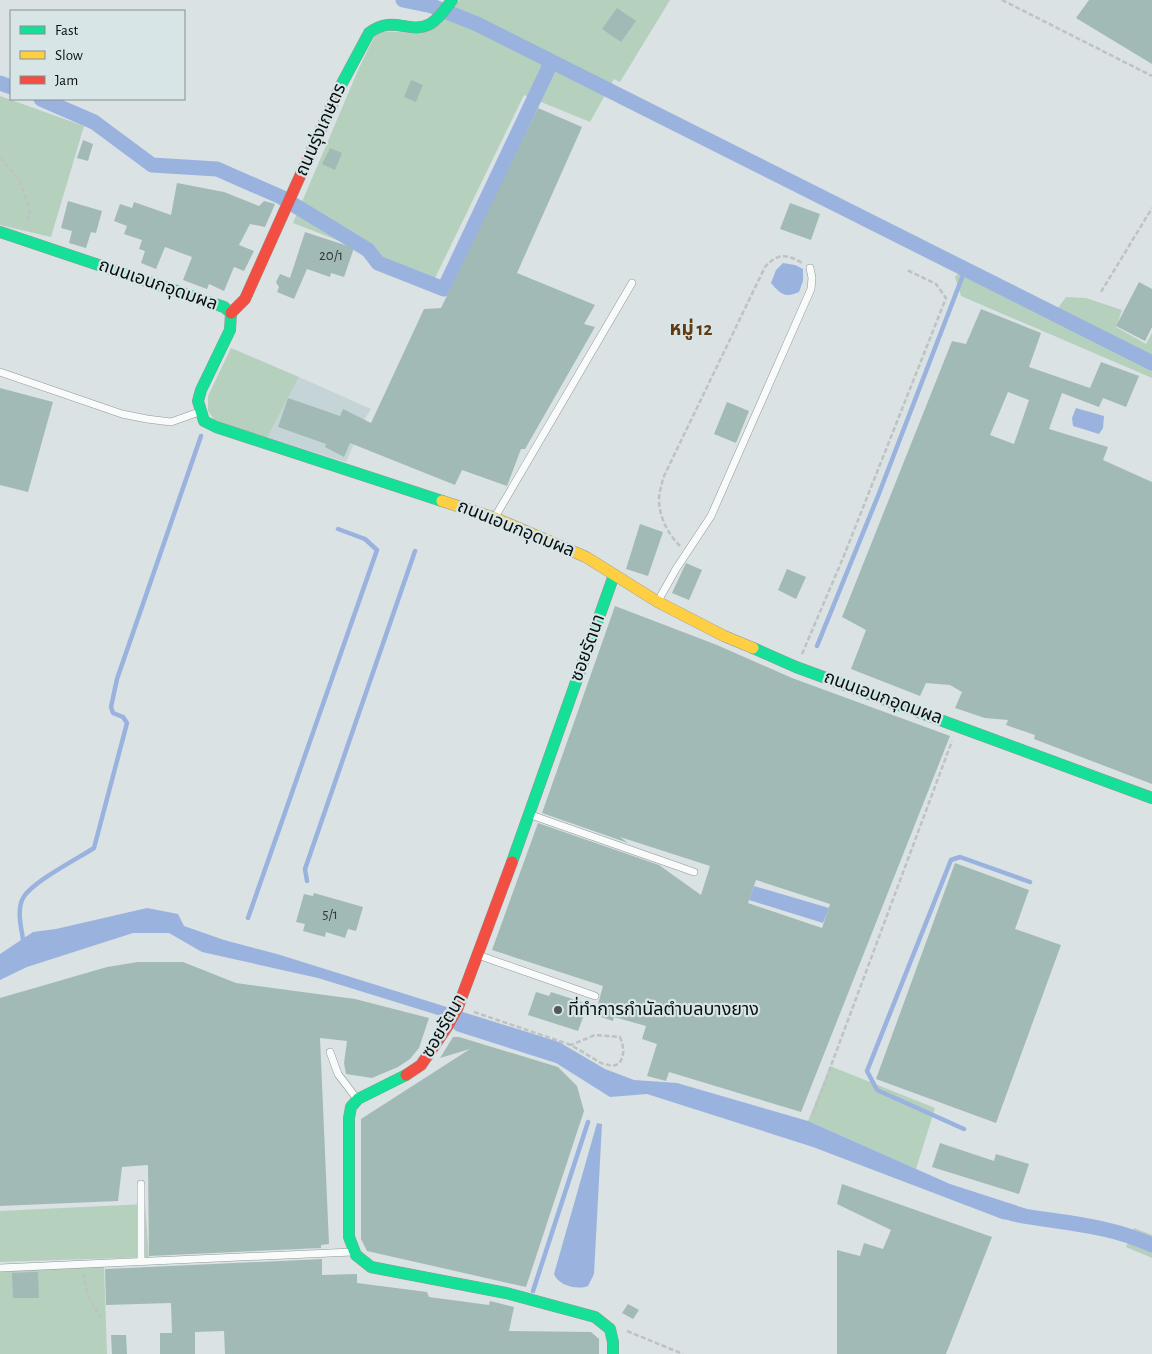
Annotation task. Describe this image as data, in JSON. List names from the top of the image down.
{
  "streets": {
    "street": ["ถนนรุ่งเกษตร", "ถนนเอนกอุดมผล", "ซอยรัตนา"]
  },
  "crossings": [
    ["ถนนรุ่งเกษตร", "ถนนเอนกอุดมผล"],
    ["ถนนเอนกอุดมผล", "ซอยรัตนา"]
  ],
  "districts": ["หมู่ 12"],
  "places": ["ที่ทำการกำนัลตำบลบางยาง"],
  "house_numbers": ["20/1", "5/1"],
  "legend": ["Fast", "Slow", "Jam"]
}
